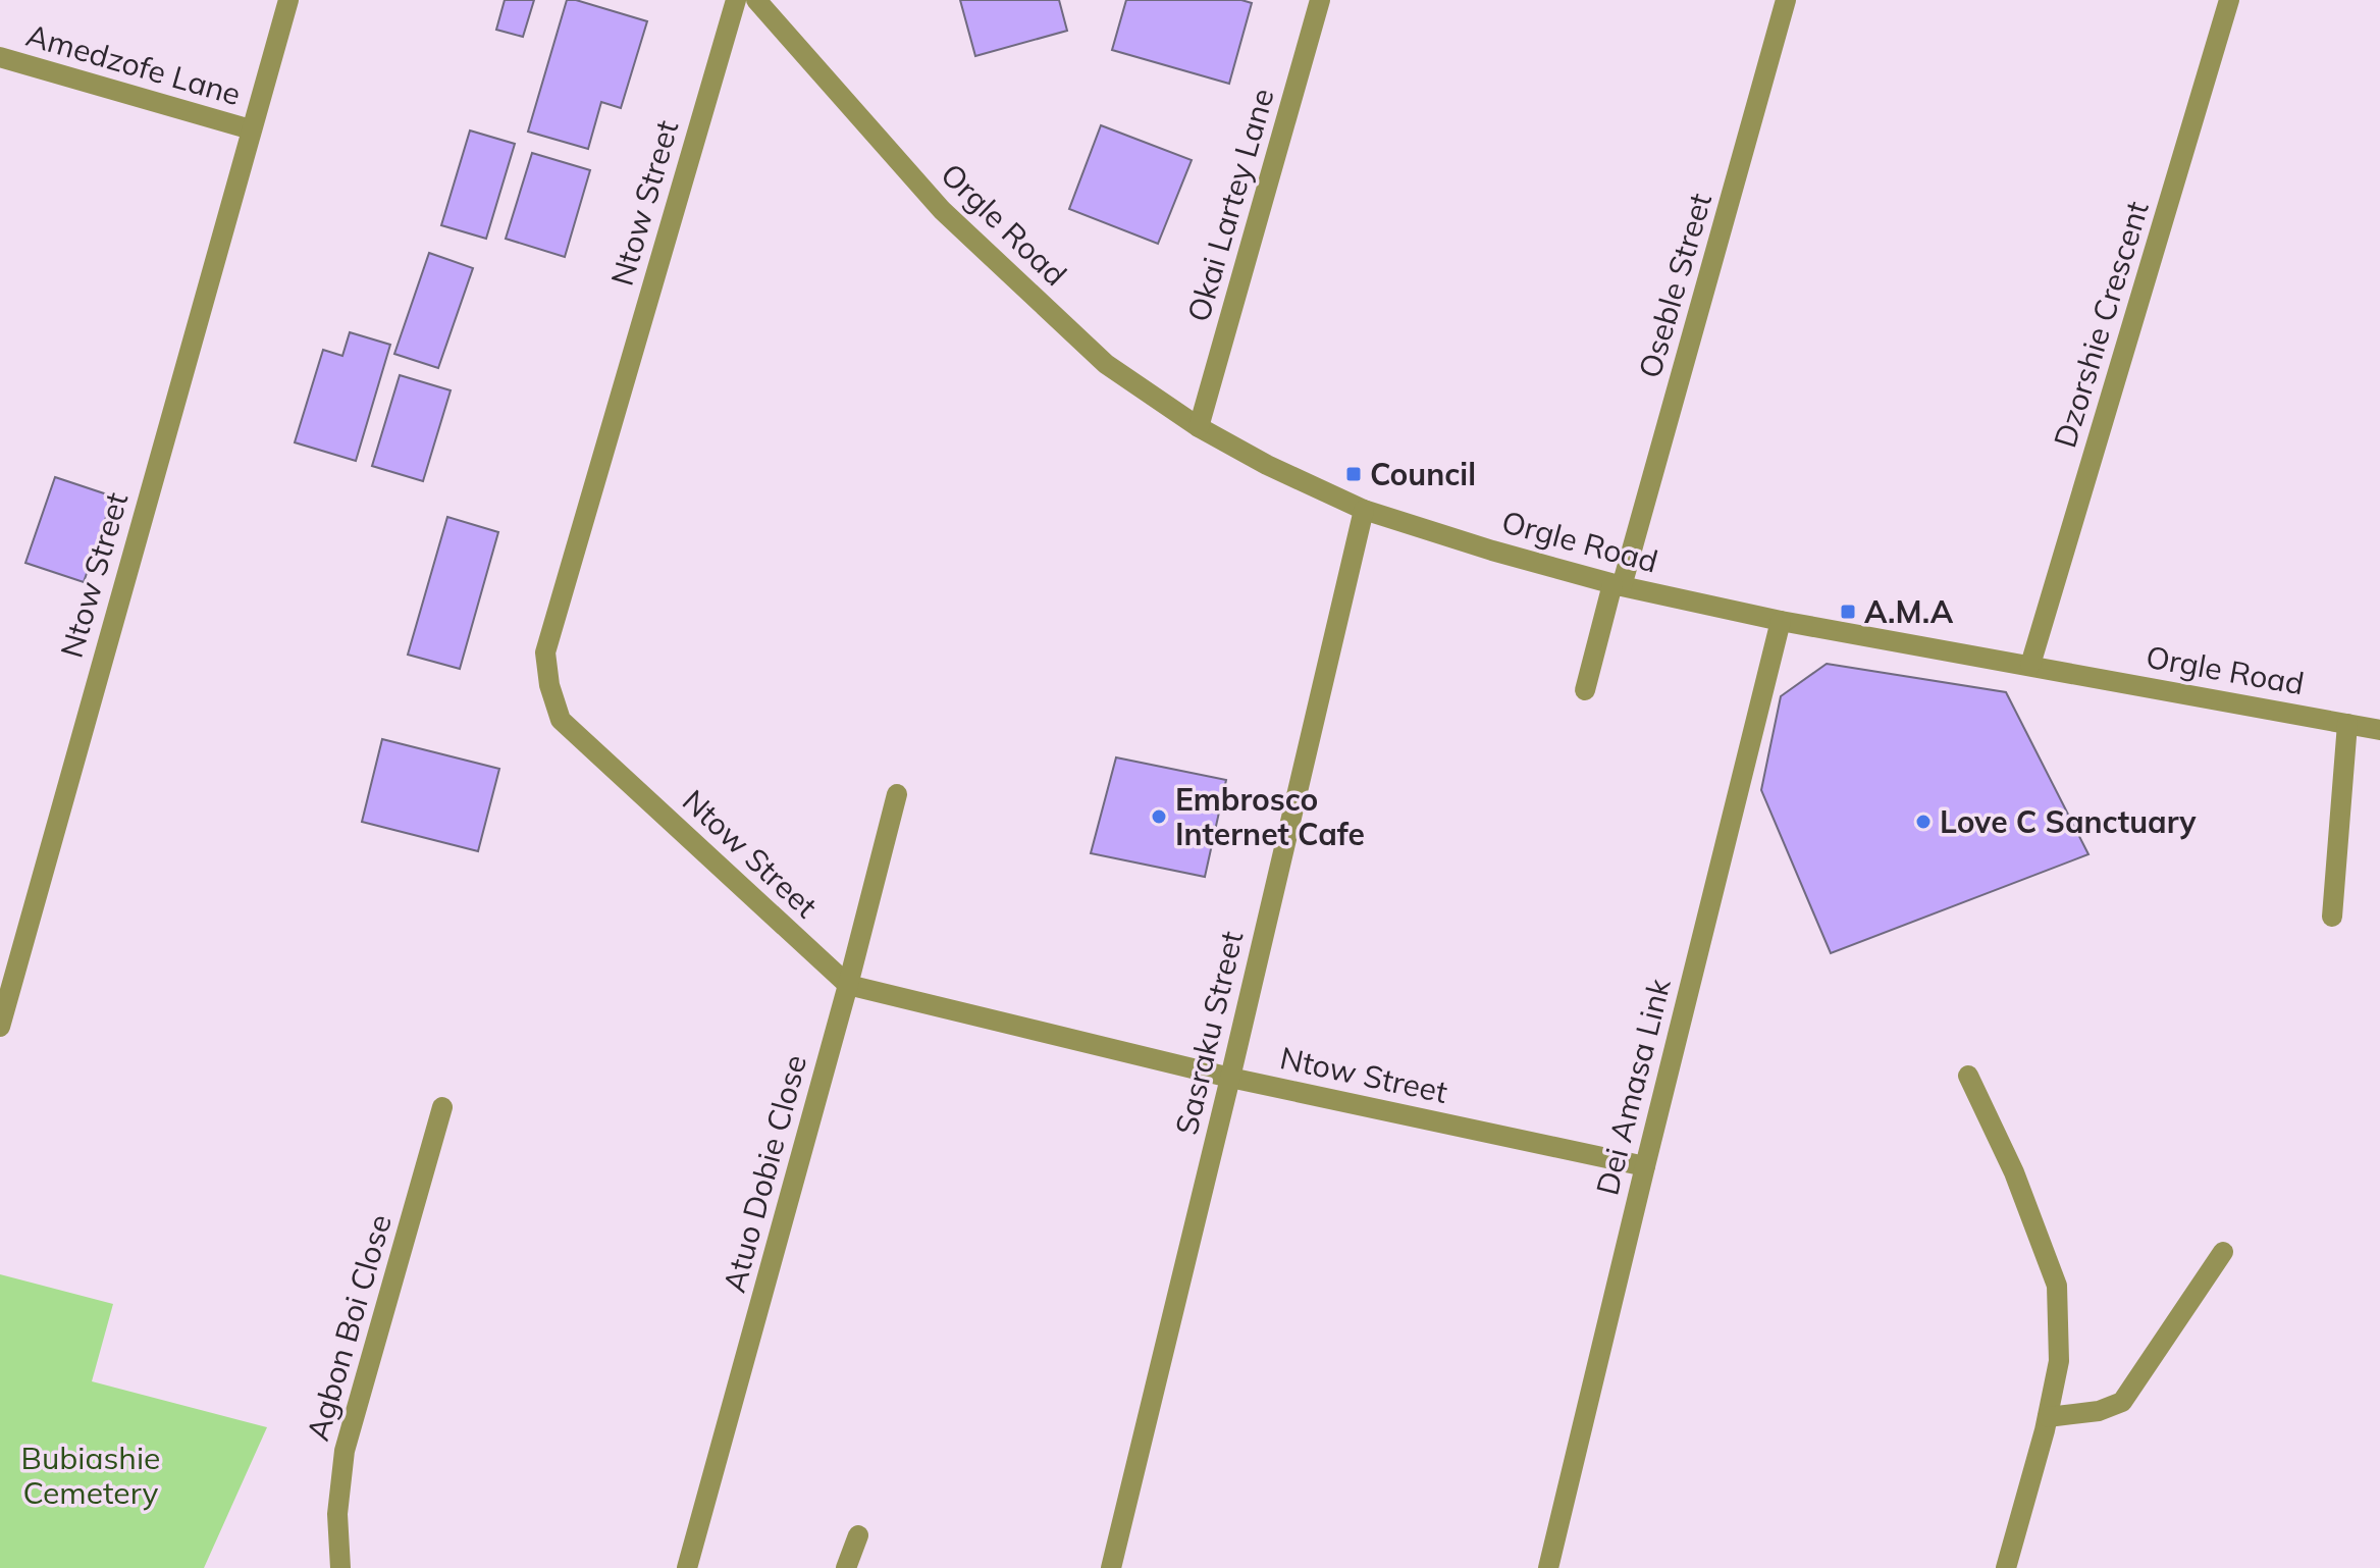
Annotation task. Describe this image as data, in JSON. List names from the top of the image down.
{
  "streets": {
    "street": [
      "Amedzofe Lane",
      "Ntow Street",
      "Okai Lartey Lane",
      "Orgle Road",
      "Oseble Street",
      "Dzorshie Crescent",
      "Sasraku Street",
      "Dei Amasa Link",
      "Atuo Dobie Close",
      "Agbon Boi Close"
    ]
  },
  "crossings": [
    ["Amedzofe Lane", "Ntow Street"],
    ["Ntow Street", "Sasraku Street"],
    ["Ntow Street", "Dei Amasa Link"],
    ["Ntow Street", "Atuo Dobie Close"],
    ["Okai Lartey Lane", "Orgle Road"],
    ["Orgle Road", "Oseble Street"],
    ["Orgle Road", "Dzorshie Crescent"],
    ["Orgle Road", "Sasraku Street"],
    ["Orgle Road", "Dei Amasa Link"]
  ],
  "parks": ["Bubiashie Cemetery"],
  "places": {
    "transit": ["Council", "A.M.A"],
    "other": ["Embrosco Internet Cafe", "Love C Sanctuary"]
  }
}
